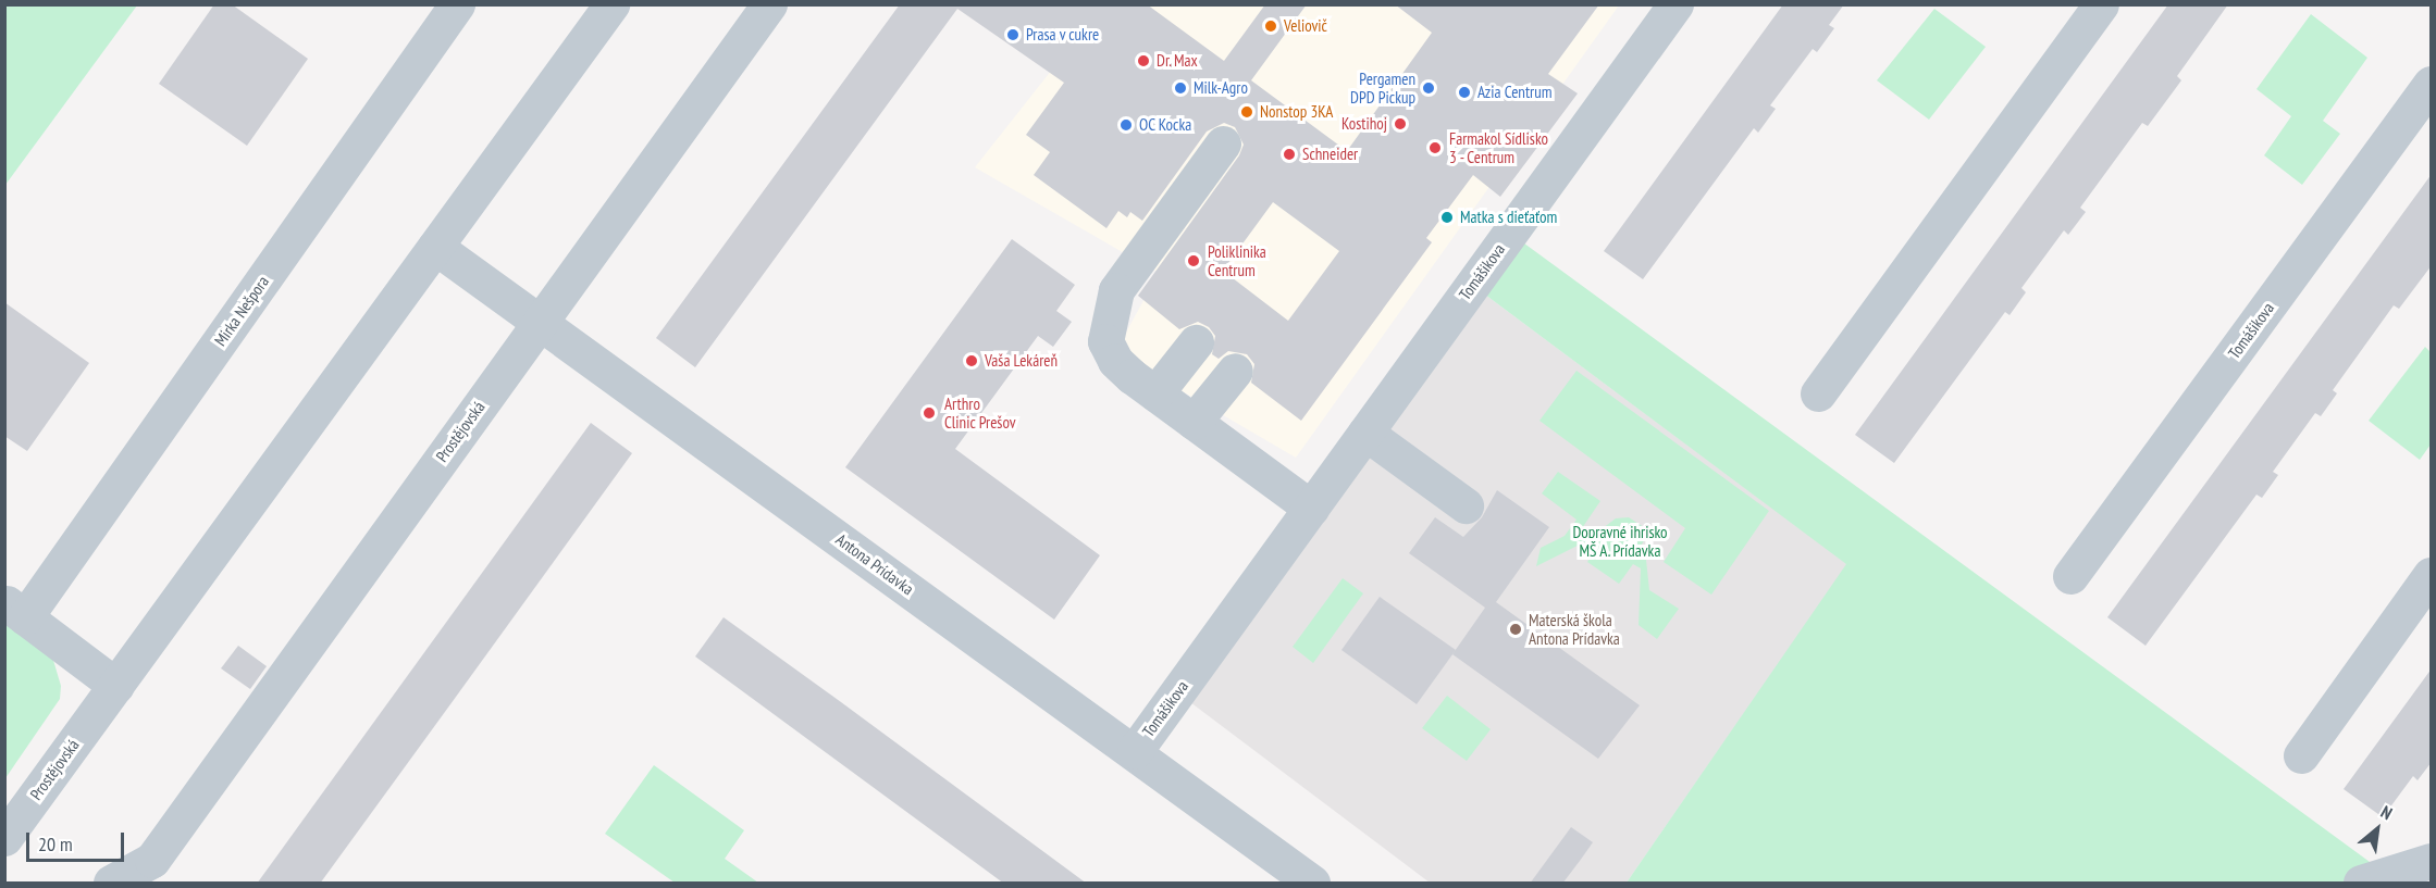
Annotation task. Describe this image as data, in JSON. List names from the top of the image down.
{
  "streets": {
    "street": [
      "Tomášikova",
      "Mirka Nešpora",
      "Prostějovská",
      "Antona Prídavka"
    ]
  },
  "crossings": [
    ["Tomášikova", "Antona Prídavka"],
    ["Mirka Nešpora", "Prostějovská"],
    ["Prostějovská", "Antona Prídavka"]
  ],
  "parks": ["Dopravné ihrisko MŠ A. Prídavka"],
  "places": [
    "Veliovič",
    "Prasa v cukre",
    "Dr. Max",
    "Milk-Agro",
    "Pergamen DPD Pickup",
    "Azia Centrum",
    "Nonstop 3KA",
    "Kostihoj",
    "OC Kocka",
    "Farmakol Sídlisko 3 - Centrum",
    "Schneider",
    "Matka s dieťaťom",
    "Poliklinika Centrum",
    "Vaša Lekáreň",
    "Arthro Clinic Prešov",
    "Materská škola Antona Prídavka"
  ],
  "scale_bar": "20 m",
  "north": "top right"
}
